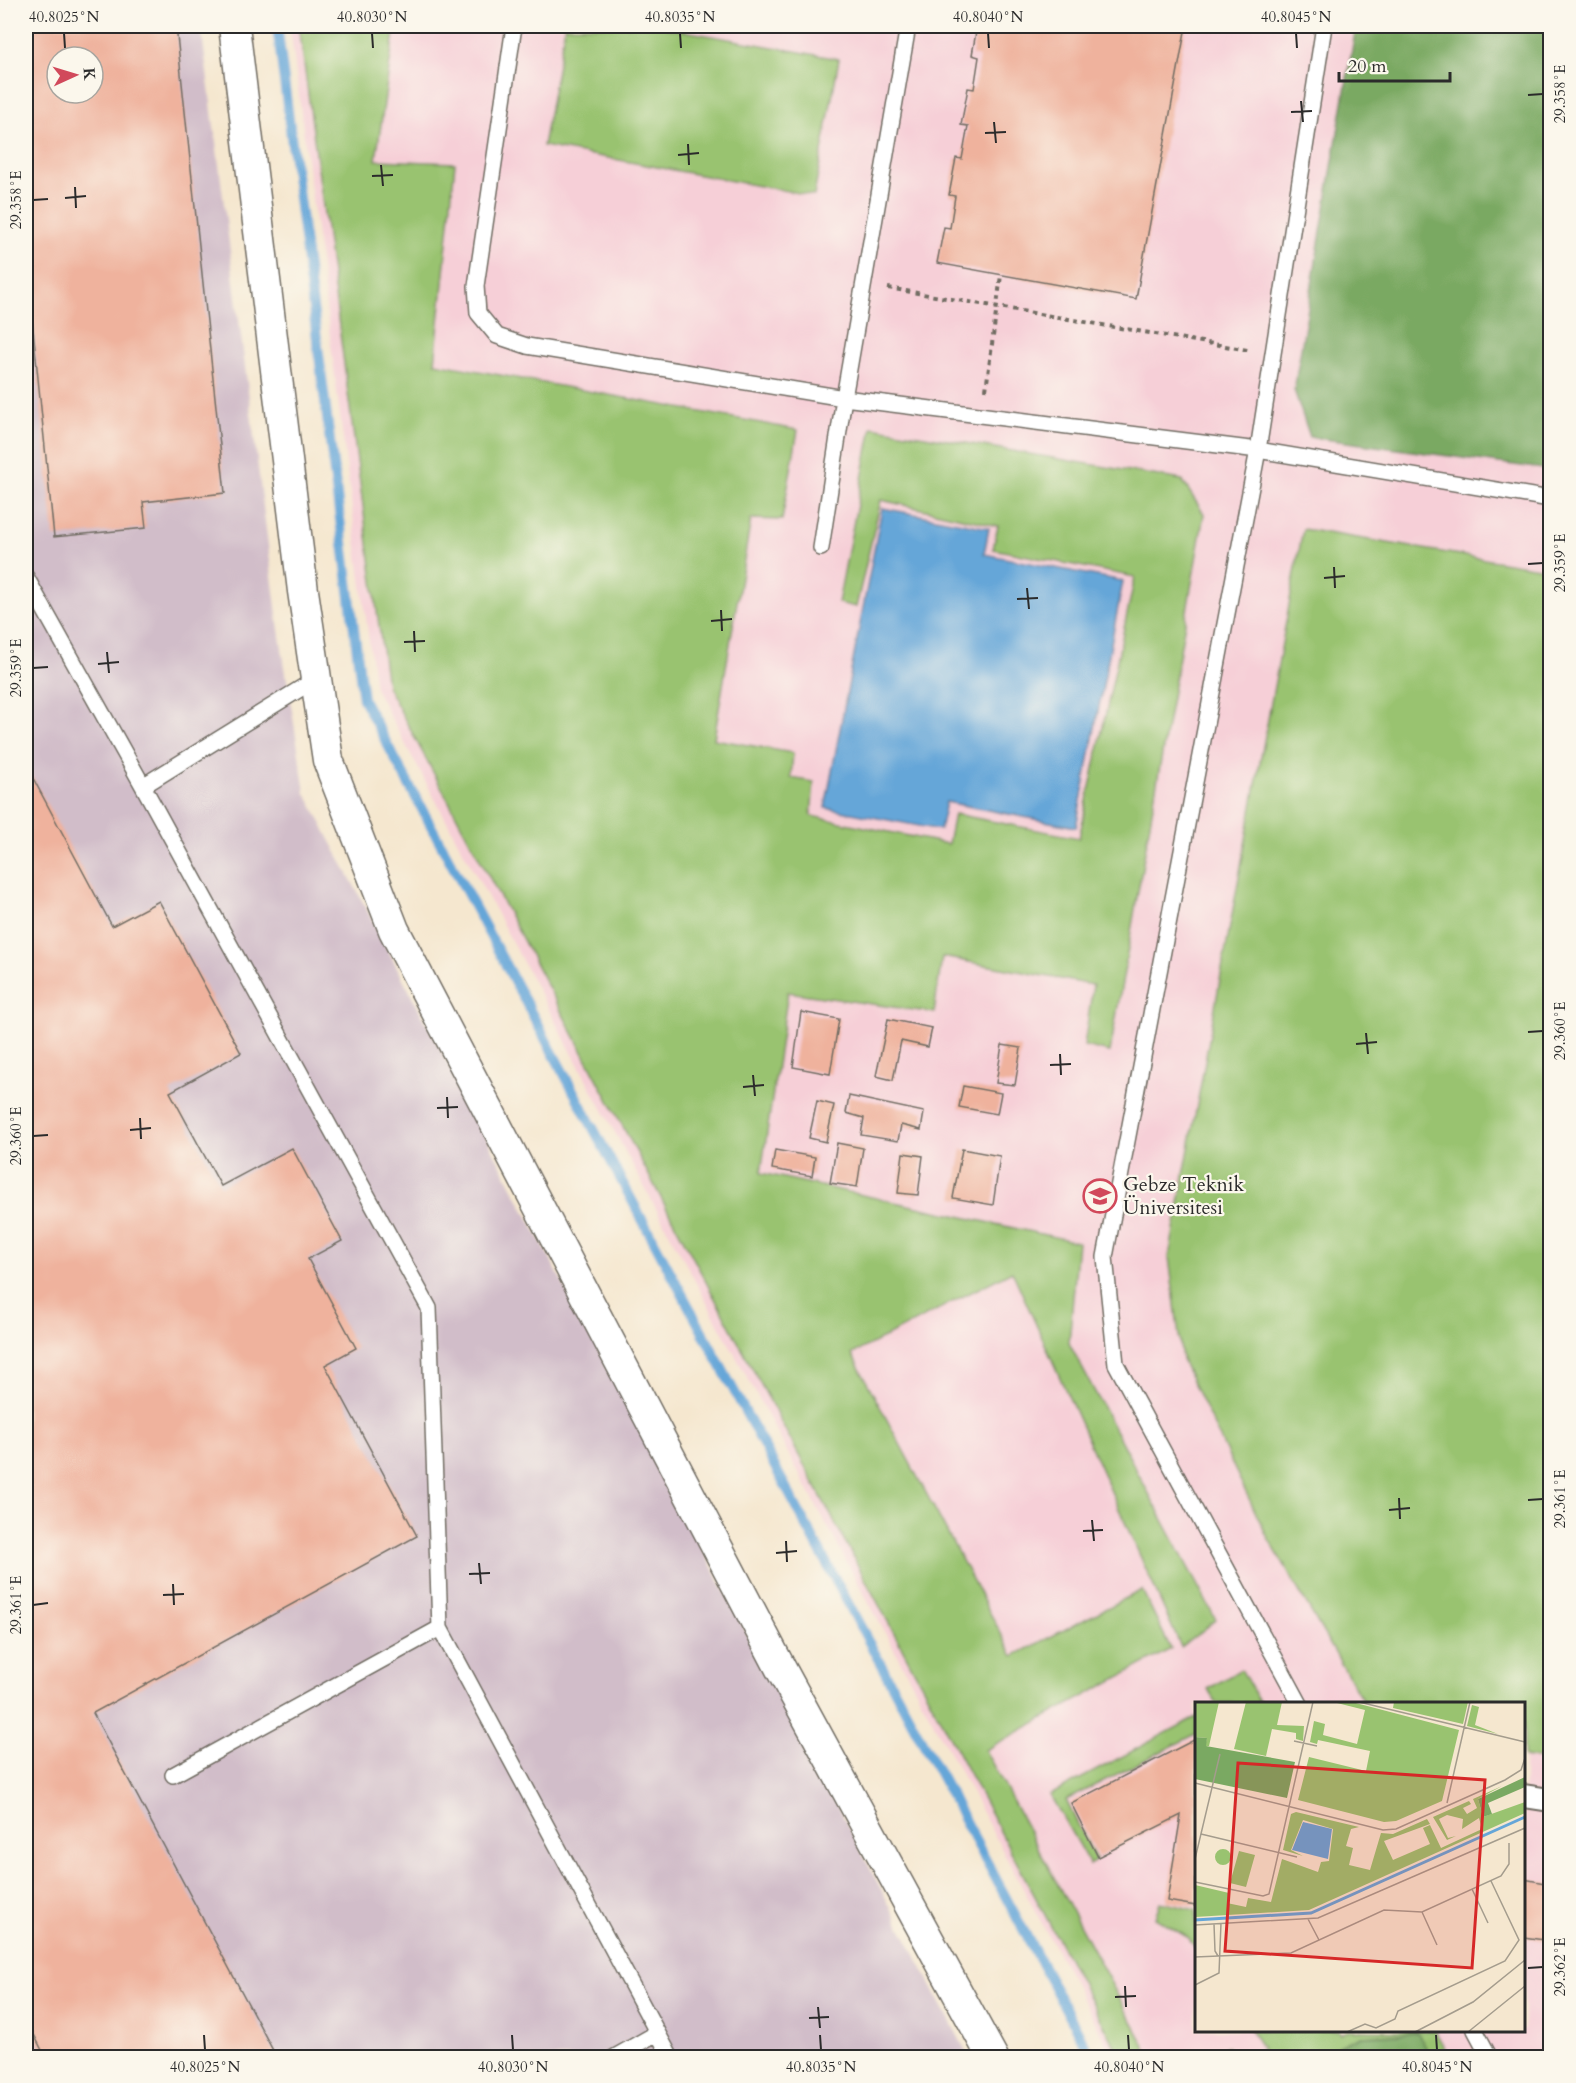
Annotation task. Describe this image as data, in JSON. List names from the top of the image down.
{
  "places": {
    "school or university": ["Gebze Teknik Üniversitesi"]
  },
  "scale_bar": "20 m",
  "north": "right",
  "coordinates": [
    "40.8025°N",
    "40.8030°N",
    "40.8035°N",
    "40.8040°N",
    "40.8045°N",
    "29.358°E",
    "29.359°E",
    "29.360°E",
    "29.361°E",
    "29.362°E"
  ]
}
